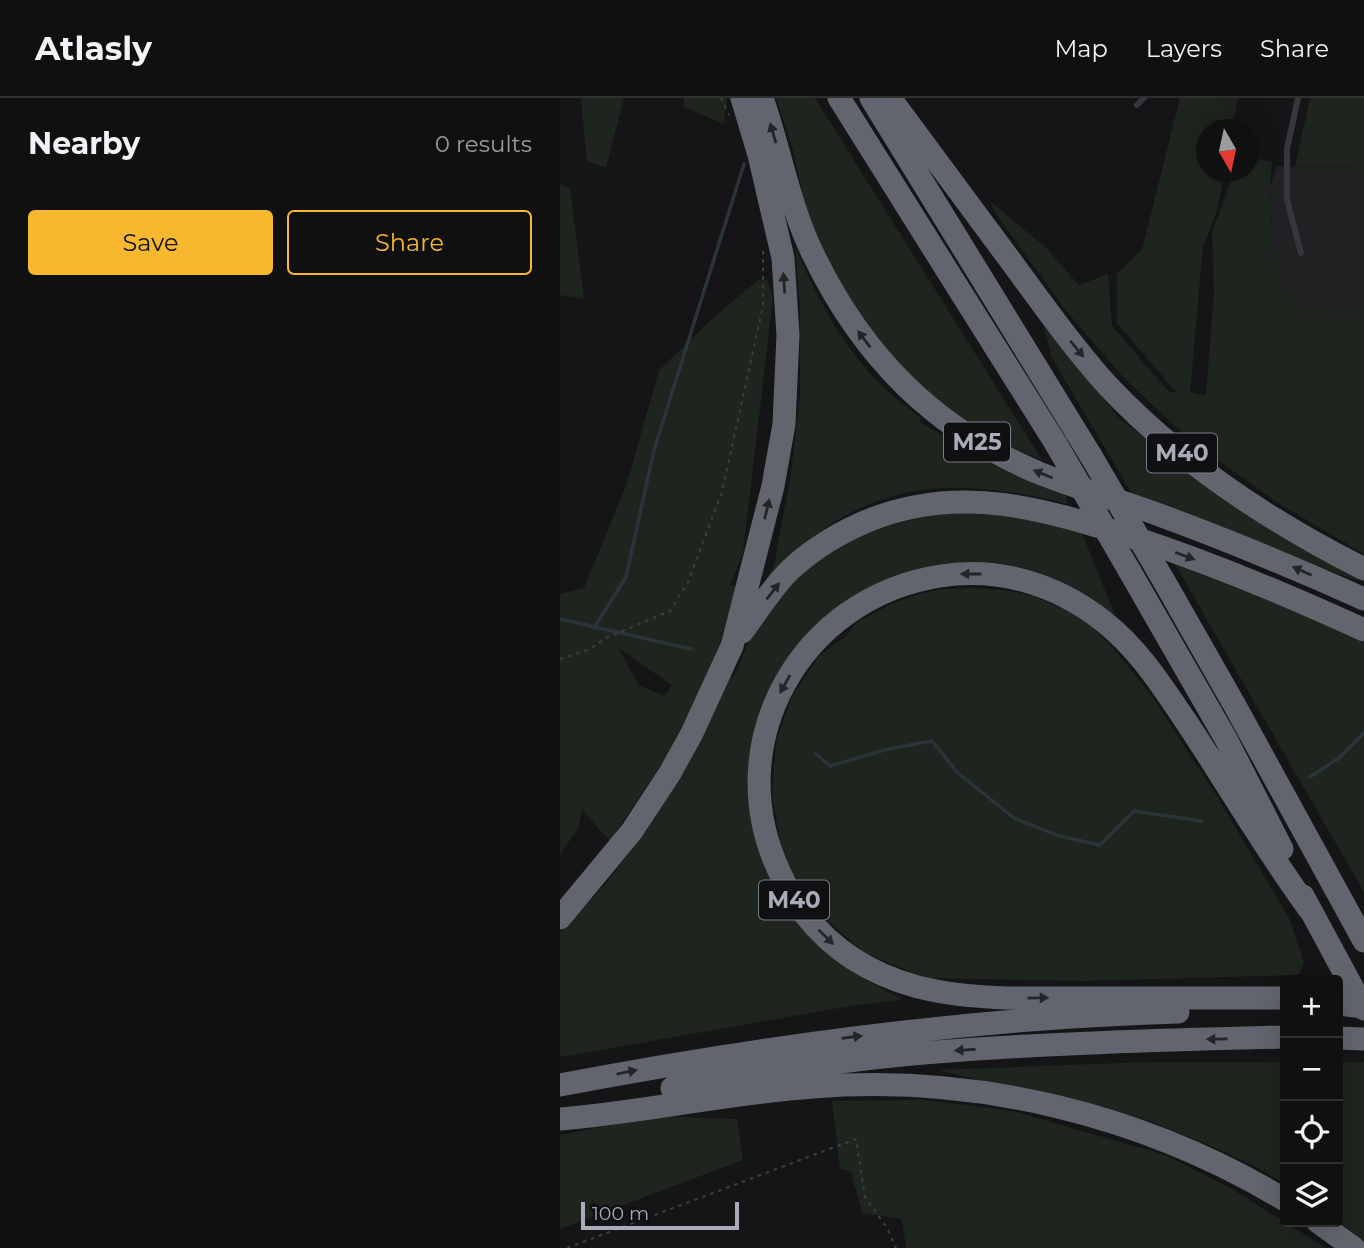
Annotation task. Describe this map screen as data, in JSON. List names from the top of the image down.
{
  "streets": {
    "highway": ["M25", "M40"]
  },
  "crossings": [
    ["M25", "M40"]
  ],
  "scale_bar": "100 m",
  "north": "bottom",
  "page": {
    "header": "Atlasly",
    "nav": ["Map", "Layers", "Share"],
    "heading": ["Nearby", "0 results"],
    "buttons": ["Save", "Share"],
    "map_buttons": ["+", "−"],
    "scale": "100 m"
  }
}
